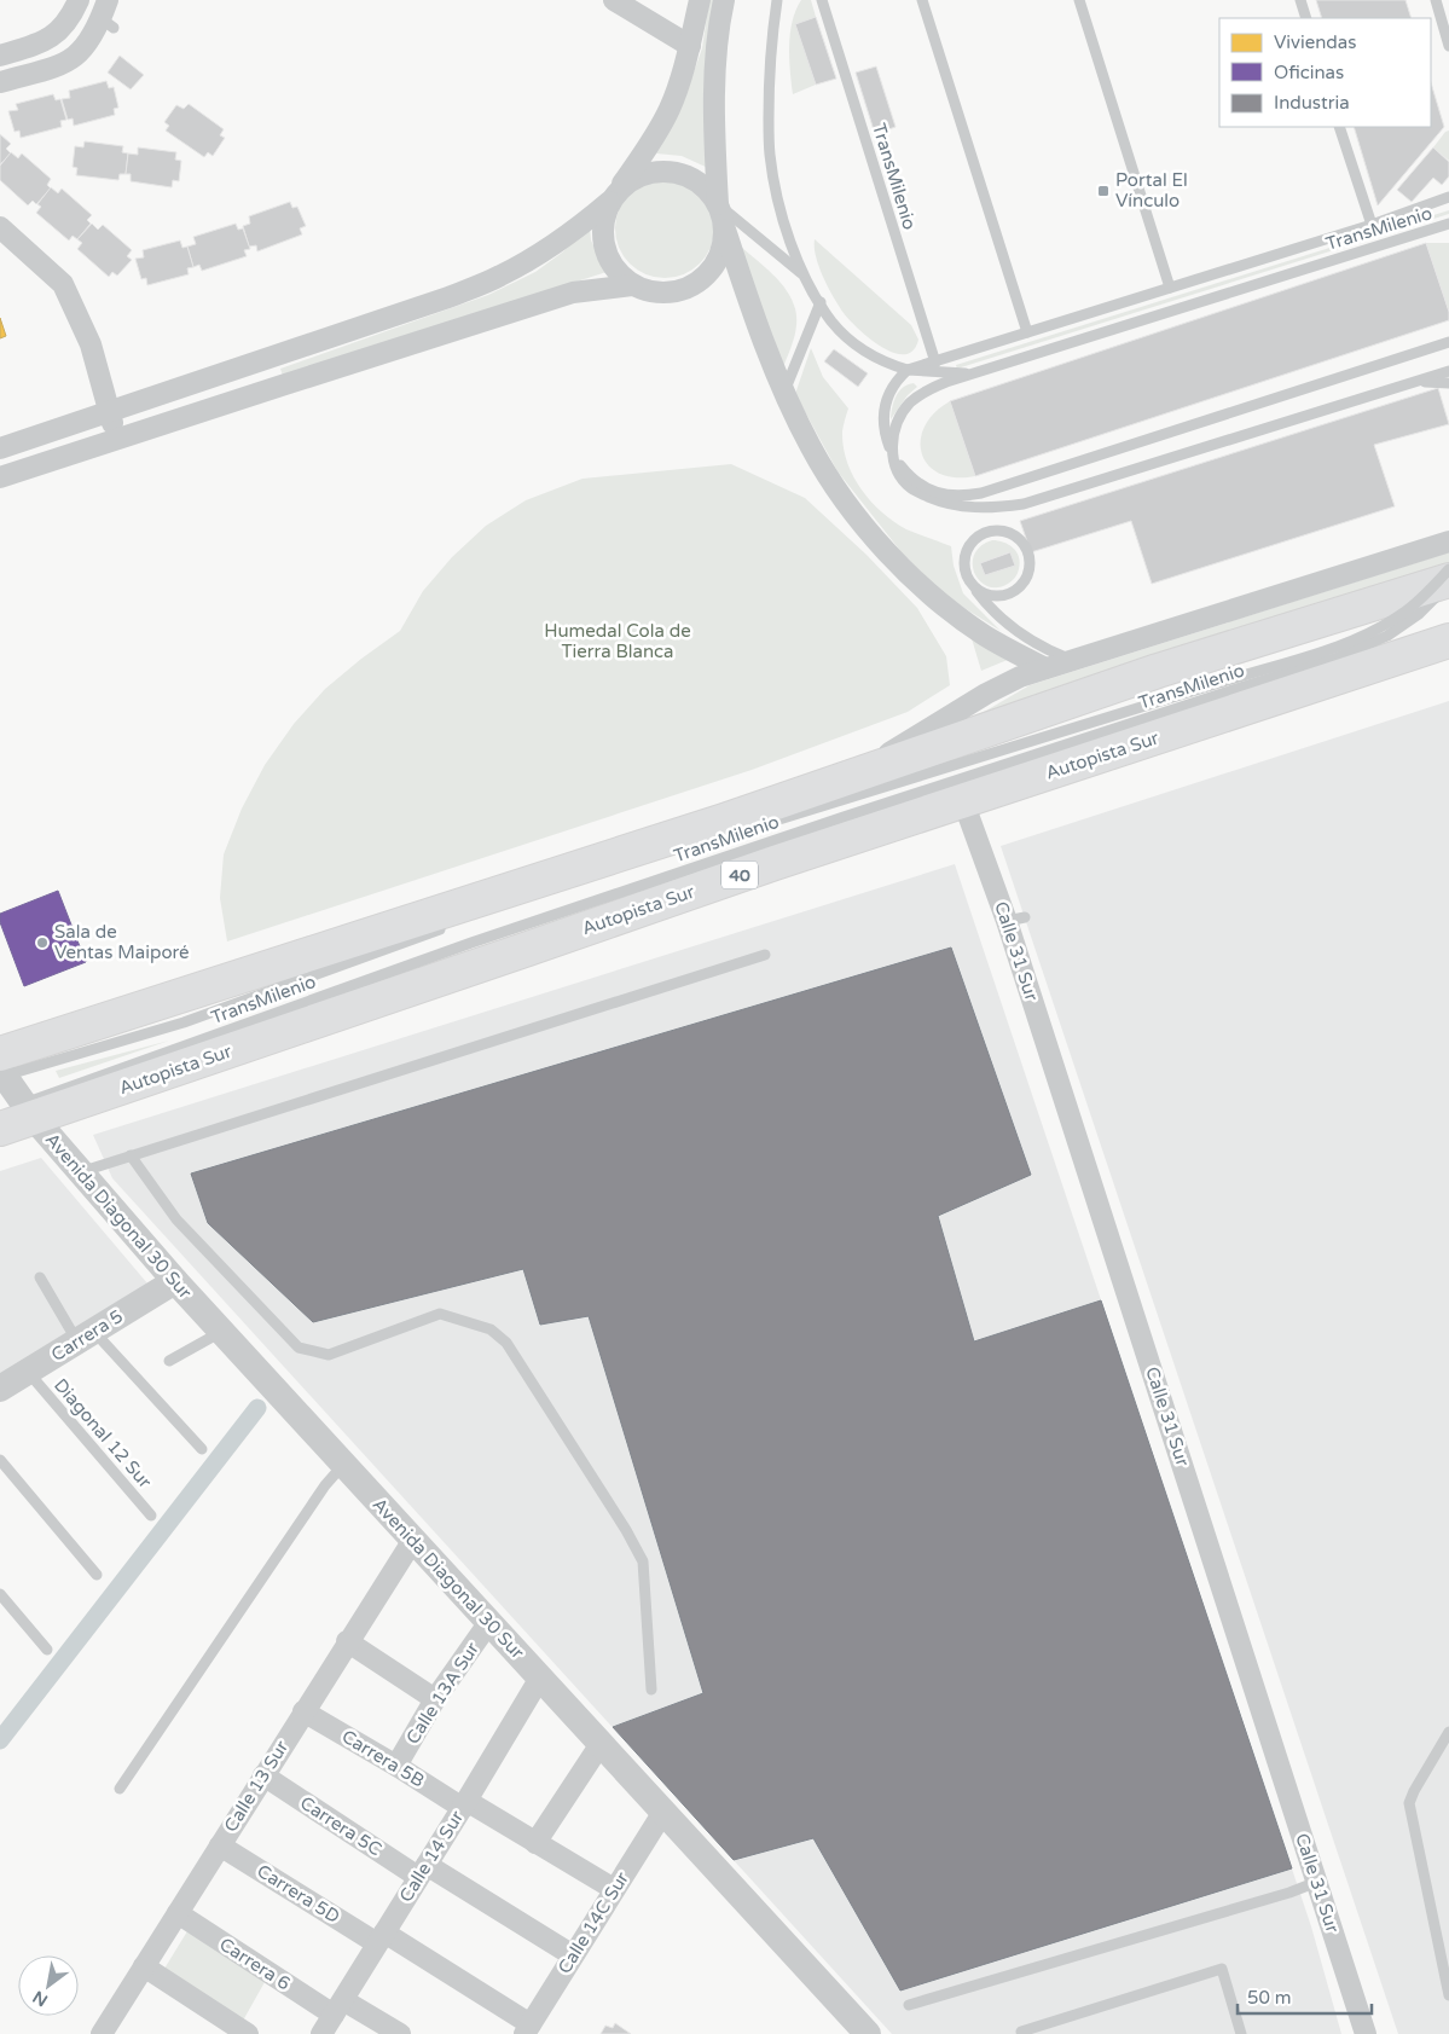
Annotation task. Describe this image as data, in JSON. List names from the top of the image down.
{
  "streets": {
    "highway": ["Autopista Sur", "40"],
    "street": [
      "Calle 31 Sur",
      "Avenida Diagonal 30 Sur",
      "Carrera 5",
      "Calle 13A Sur",
      "Carrera 5B",
      "Calle 13 Sur",
      "Carrera 5C",
      "Calle 14 Sur",
      "Carrera 5D",
      "Calle 14C Sur",
      "Carrera 6"
    ],
    "lane": ["TransMilenio", "Diagonal 12 Sur"]
  },
  "crossings": [
    ["TransMilenio", "Autopista Sur"],
    ["TransMilenio", "Avenida Diagonal 30 Sur"],
    ["Autopista Sur", "Calle 31 Sur"],
    ["Autopista Sur", "Avenida Diagonal 30 Sur"],
    ["Avenida Diagonal 30 Sur", "Carrera 5"],
    ["Avenida Diagonal 30 Sur", "Calle 13A Sur"],
    ["Avenida Diagonal 30 Sur", "Calle 13 Sur"],
    ["Avenida Diagonal 30 Sur", "Calle 14 Sur"],
    ["Avenida Diagonal 30 Sur", "Calle 14C Sur"],
    ["Carrera 5", "Diagonal 12 Sur"],
    ["Calle 13A Sur", "Carrera 5B"],
    ["Carrera 5B", "Calle 13 Sur"],
    ["Carrera 5B", "Calle 14 Sur"],
    ["Carrera 5B", "Calle 14C Sur"],
    ["Calle 13 Sur", "Carrera 5C"],
    ["Calle 13 Sur", "Carrera 5D"],
    ["Calle 13 Sur", "Carrera 6"],
    ["Carrera 5C", "Calle 14 Sur"],
    ["Carrera 5C", "Calle 14C Sur"],
    ["Calle 14 Sur", "Carrera 5D"],
    ["Calle 14 Sur", "Carrera 6"],
    ["Carrera 5D", "Calle 14C Sur"]
  ],
  "parks": ["Humedal Cola de Tierra Blanca"],
  "places": {
    "transit": ["Portal El Vínculo"],
    "other": ["Sala de Ventas Maiporé"]
  },
  "legend": ["Viviendas", "Oficinas", "Industria"],
  "scale_bar": "50 m",
  "north": "bottom left"
}
